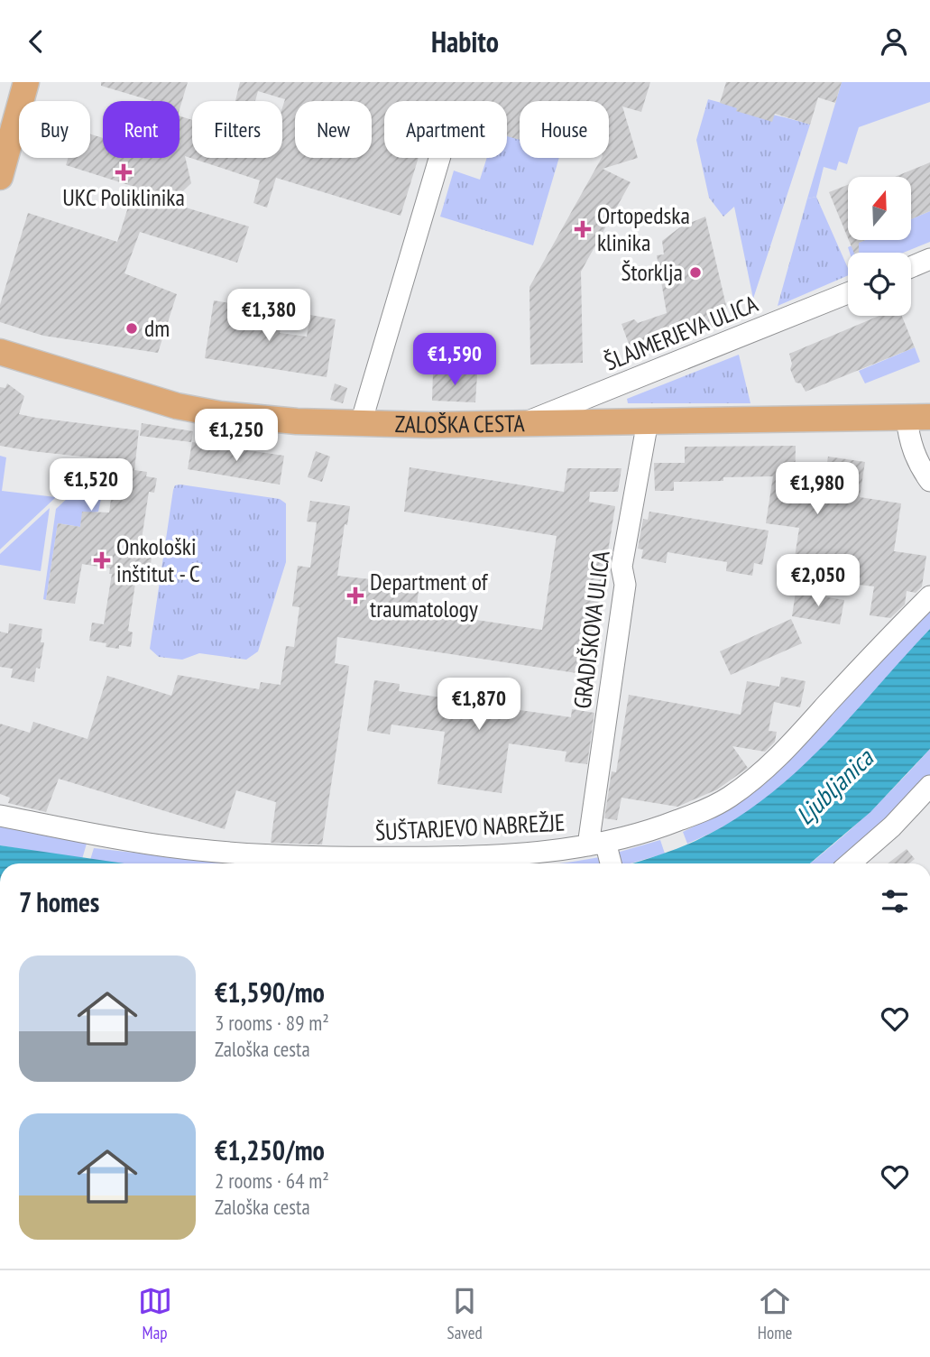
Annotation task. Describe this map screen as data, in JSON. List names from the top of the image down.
{
  "streets": {
    "main road": ["ZALOŠKA CESTA"],
    "street": ["ŠLAJMERJEVA ULICA", "GRADIŠKOVA ULICA", "ŠUŠTARJEVO NABREŽJE"]
  },
  "crossings": [
    ["ŠLAJMERJEVA ULICA", "ZALOŠKA CESTA"],
    ["ZALOŠKA CESTA", "GRADIŠKOVA ULICA"],
    ["GRADIŠKOVA ULICA", "ŠUŠTARJEVO NABREŽJE"]
  ],
  "water": ["Ljubljanica"],
  "places": {
    "health": [
      "UKC Poliklinika",
      "Ortopedska klinika",
      "Onkološki inštitut - C",
      "Department of traumatology"
    ],
    "other": ["Štorklja", "dm"]
  },
  "north": "top",
  "page": {
    "header": "Habito",
    "chip": [
      "Buy",
      "Rent",
      "Filters",
      "New",
      "Apartment",
      "House"
    ],
    "price": [
      "€1,380",
      "€1,590",
      "€1,250",
      "€1,520",
      "€1,980",
      "€2,050",
      "€1,870"
    ],
    "heading": "7 homes",
    "list": [
      {
        "name": "€1,590/mo",
        "note": "3 rooms · 89 m² · Zaloška cesta"
      },
      {
        "name": "€1,250/mo",
        "note": "2 rooms · 64 m² · Zaloška cesta"
      }
    ],
    "tabs": ["Map", "Saved", "Home"]
  }
}
